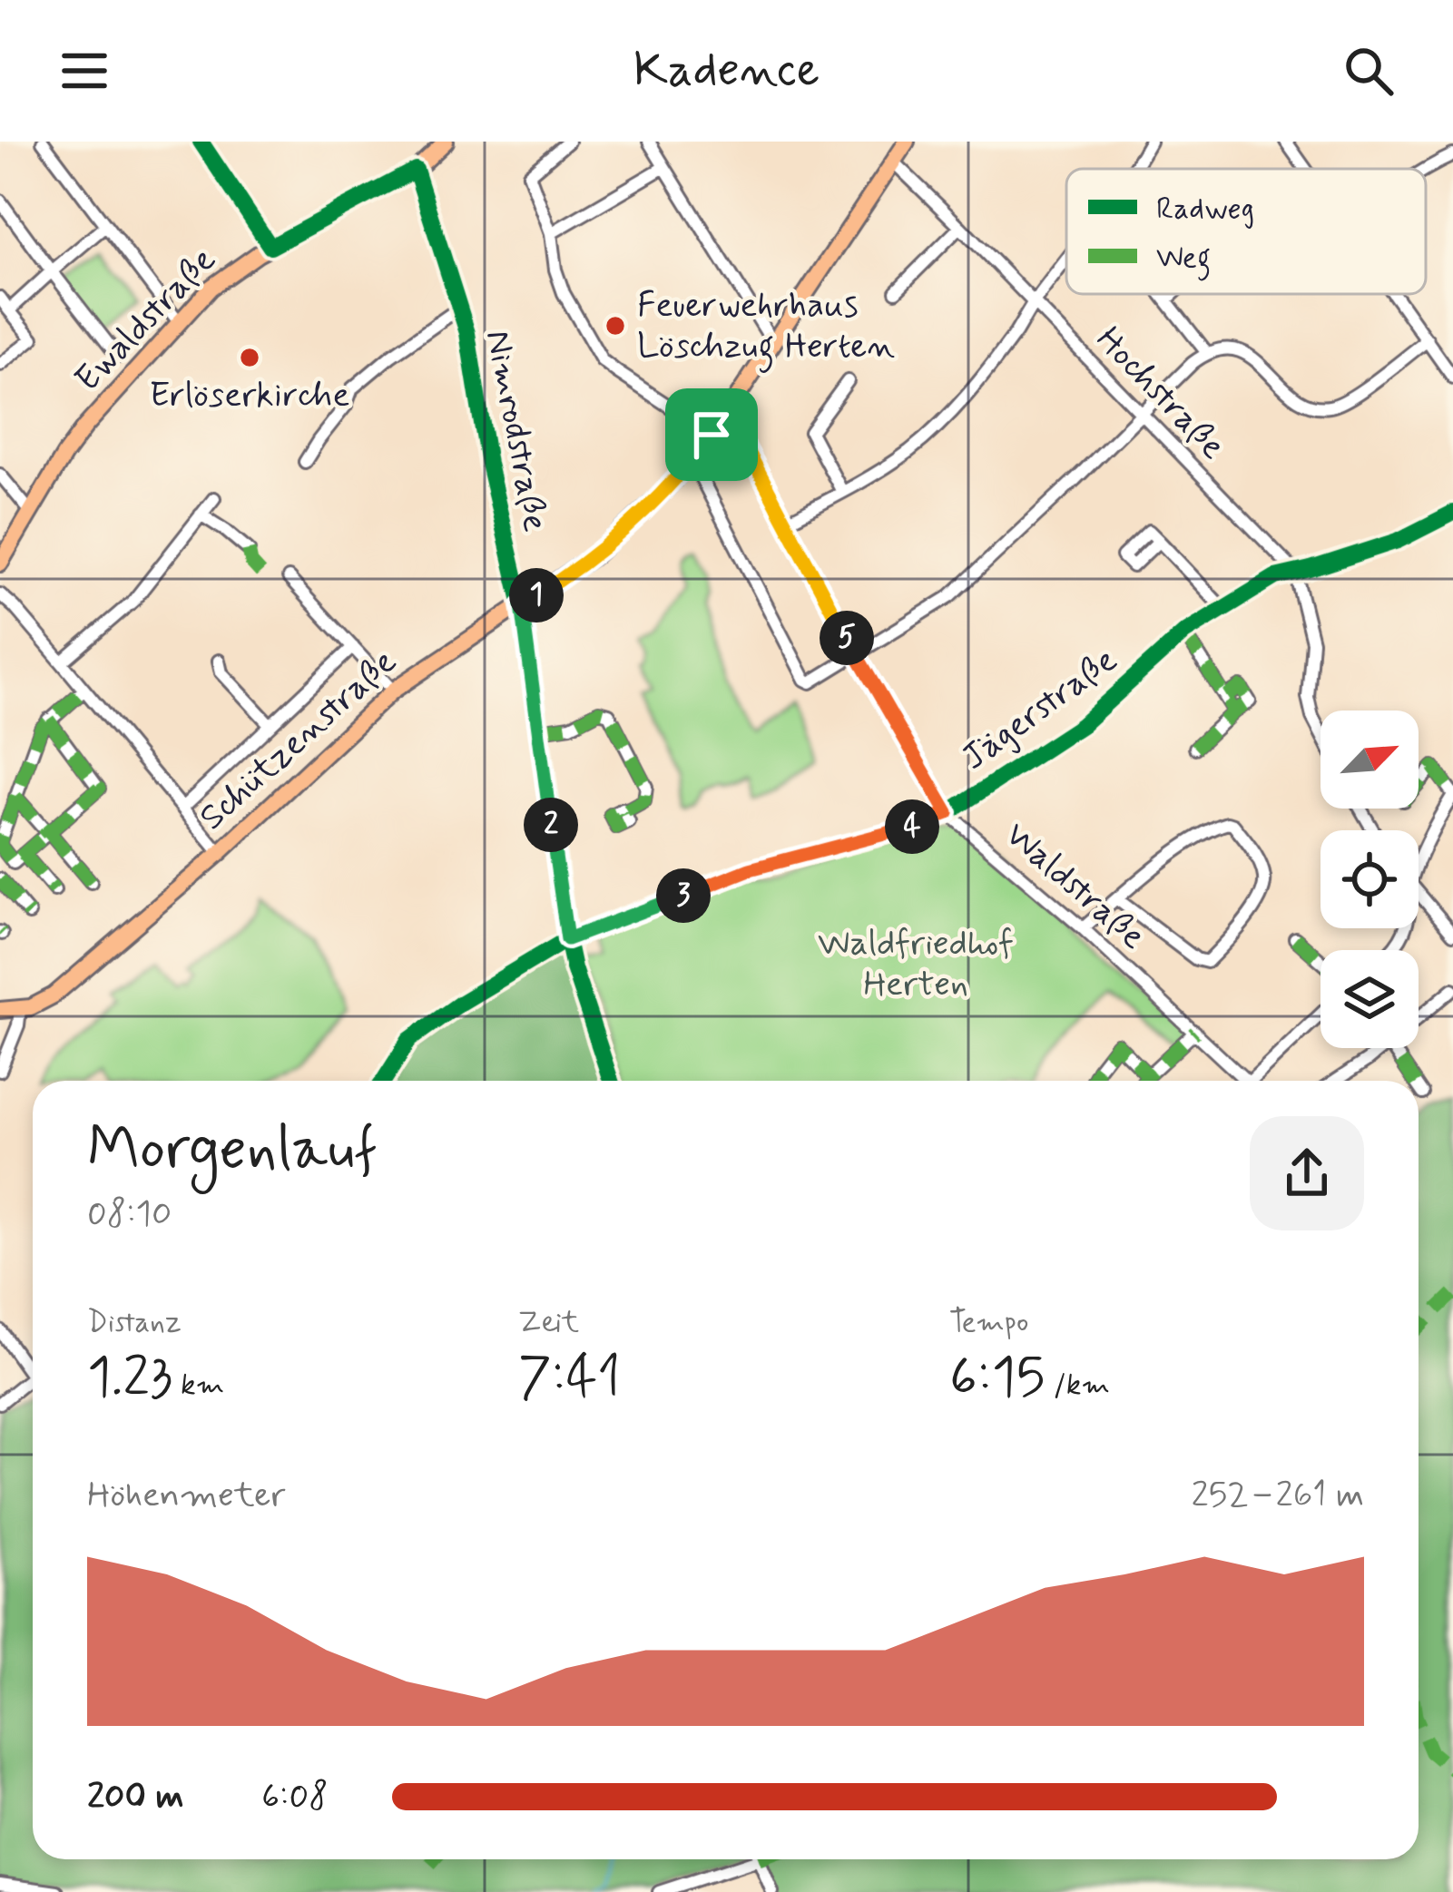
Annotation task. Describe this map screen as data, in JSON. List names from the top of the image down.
{
  "streets": {
    "main road": ["Ewaldstraße", "Schützenstraße"],
    "street": [
      "Hochstraße",
      "Nimrodstraße",
      "Jägerstraße",
      "Waldstraße"
    ]
  },
  "crossings": [
    ["Ewaldstraße", "Nimrodstraße"],
    ["Hochstraße", "Jägerstraße"],
    ["Hochstraße", "Schützenstraße"],
    ["Nimrodstraße", "Jägerstraße"],
    ["Nimrodstraße", "Schützenstraße"],
    ["Jägerstraße", "Waldstraße"],
    ["Schützenstraße", "Waldstraße"]
  ],
  "parks": ["Waldfriedhof Herten"],
  "places": ["Feuerwehrhaus Löschzug Herten", "Erlöserkirche"],
  "legend": ["Radweg", "Weg"],
  "north": "top right",
  "page": {
    "header": "Kadence",
    "pins": [
      "1",
      "5",
      "2",
      "4",
      "3"
    ],
    "heading": ["Morgenlauf", "08:10"],
    "stats": [
      ["Distanz", "1.23 km"],
      ["Zeit", "7:41"],
      ["Tempo", "6:15 /km"]
    ],
    "chart": ["Höhenmeter", "252–261 m"],
    "list": [
      {
        "name": "200 m",
        "note": "6:08"
      }
    ]
  }
}
